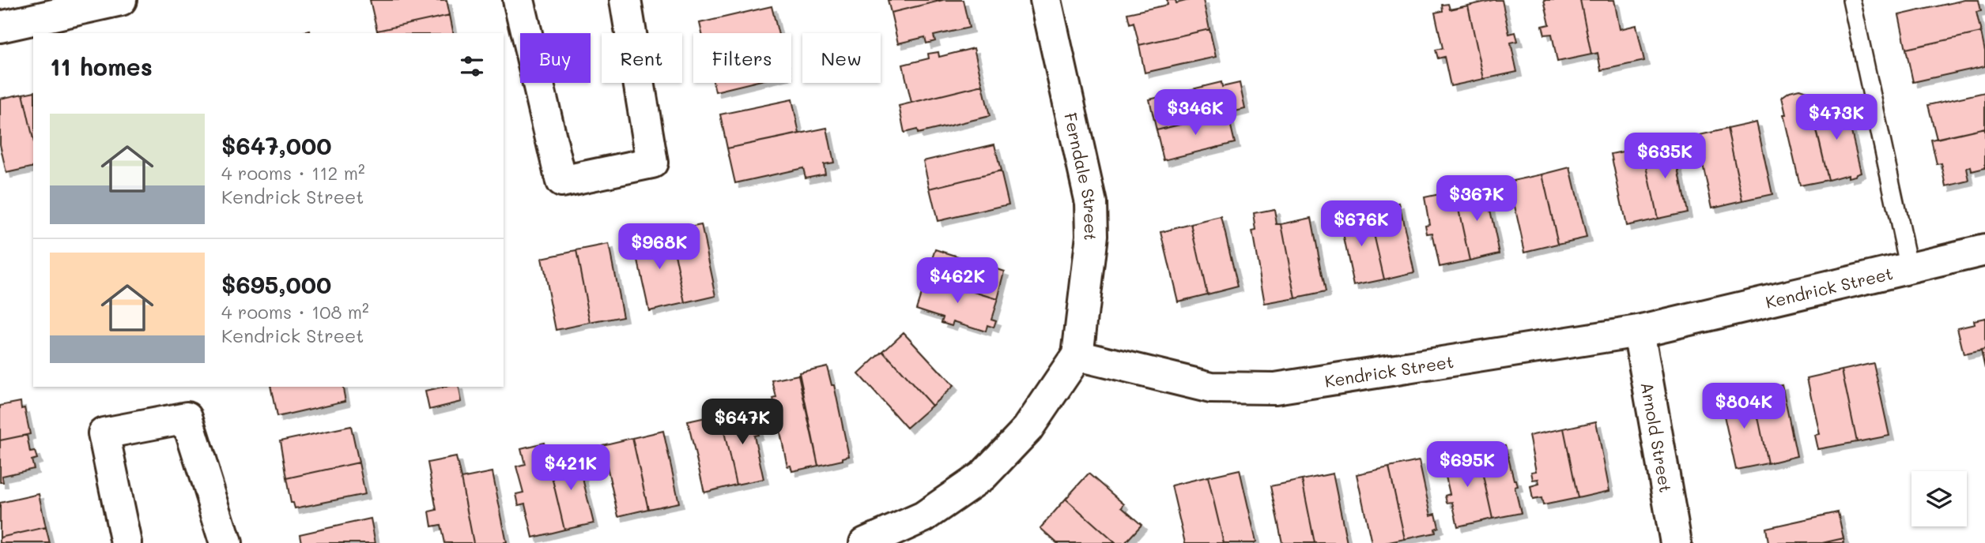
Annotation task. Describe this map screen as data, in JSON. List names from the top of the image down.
{
  "streets": {
    "street": ["Ferndale Street", "Kendrick Street", "Arnold Street"]
  },
  "crossings": [
    ["Ferndale Street", "Kendrick Street"],
    ["Kendrick Street", "Arnold Street"]
  ],
  "page": {
    "chip": [
      "Buy",
      "Rent",
      "Filters",
      "New"
    ],
    "heading": "11 homes",
    "price": [
      "$346K",
      "$473K",
      "$635K",
      "$367K",
      "$676K",
      "$968K",
      "$462K",
      "$804K",
      "$647K",
      "$695K",
      "$421K"
    ],
    "list": [
      {
        "name": "$647,000",
        "note": "4 rooms · 112 m² · Kendrick Street"
      },
      {
        "name": "$695,000",
        "note": "4 rooms · 108 m² · Kendrick Street"
      }
    ]
  }
}
